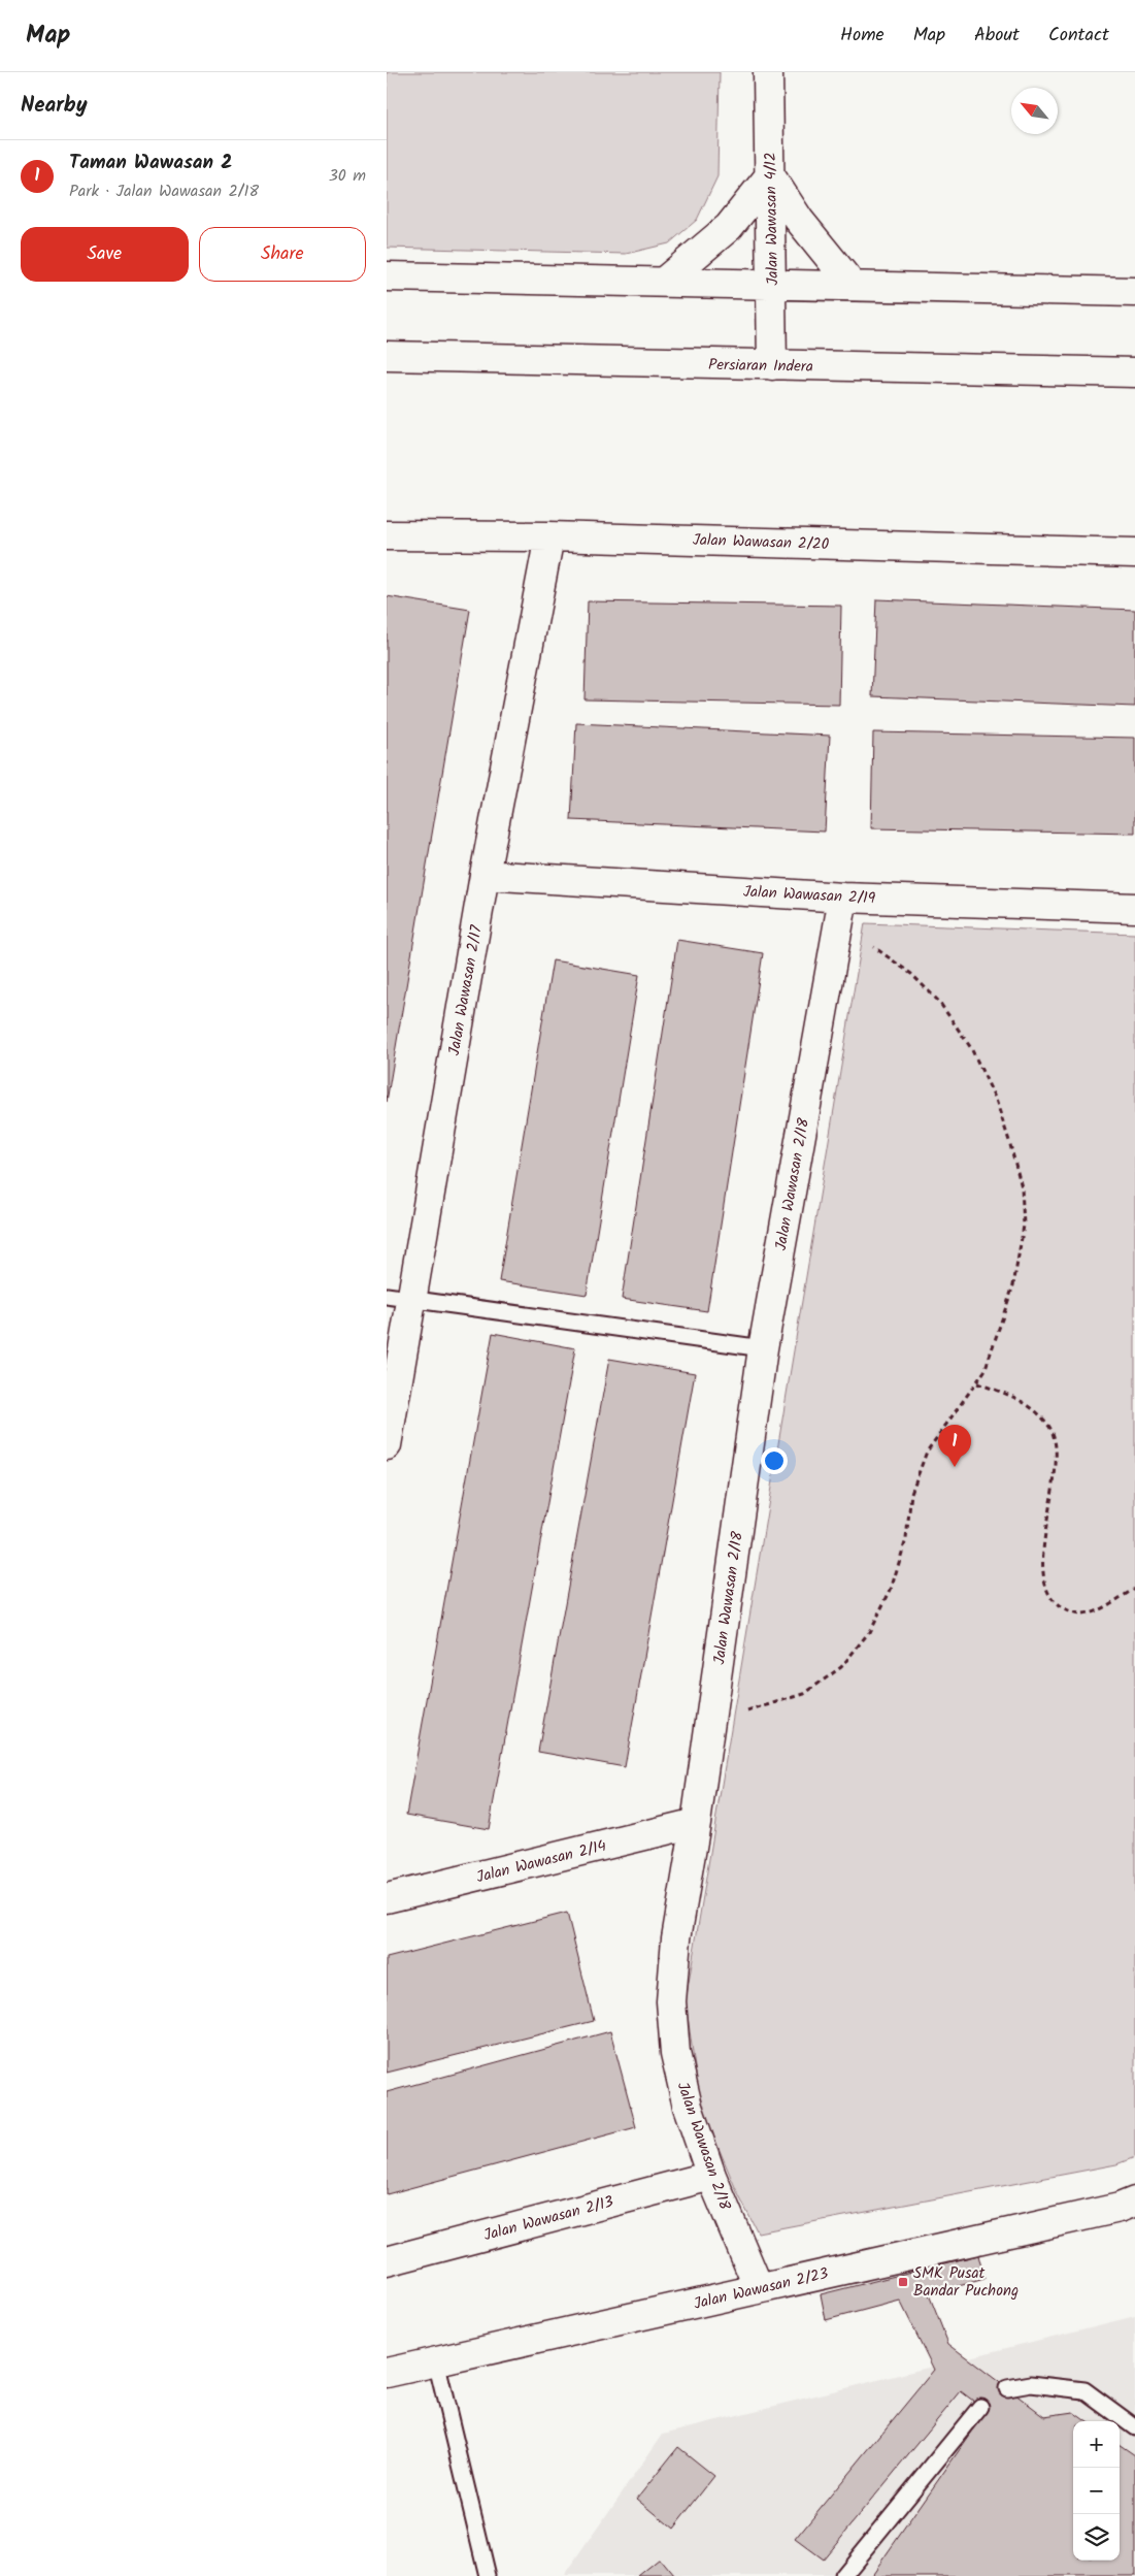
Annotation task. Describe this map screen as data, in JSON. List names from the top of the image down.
{
  "streets": {
    "street": [
      "Jalan Wawasan 4/12",
      "Persiaran Indera",
      "Jalan Wawasan 2/20",
      "Jalan Wawasan 2/19",
      "Jalan Wawasan 2/17",
      "Jalan Wawasan 2/18",
      "Jalan Wawasan 2/14",
      "Jalan Wawasan 2/13",
      "Jalan Wawasan 2/23"
    ]
  },
  "crossings": [
    ["Jalan Wawasan 4/12", "Persiaran Indera"],
    ["Jalan Wawasan 2/20", "Jalan Wawasan 2/17"],
    ["Jalan Wawasan 2/19", "Jalan Wawasan 2/17"],
    ["Jalan Wawasan 2/19", "Jalan Wawasan 2/18"],
    ["Jalan Wawasan 2/18", "Jalan Wawasan 2/14"],
    ["Jalan Wawasan 2/18", "Jalan Wawasan 2/13"],
    ["Jalan Wawasan 2/18", "Jalan Wawasan 2/23"]
  ],
  "places": {
    "transit": ["SMK Pusat Bandar Puchong"]
  },
  "north": "top left",
  "page": {
    "header": "Map",
    "nav": [
      "Home",
      "Map",
      "About",
      "Contact"
    ],
    "heading": "Nearby",
    "list": [
      {
        "mark": "1",
        "name": "Taman Wawasan 2",
        "note": "Park · Jalan Wawasan 2/18",
        "value": "30 m"
      }
    ],
    "buttons": ["Save", "Share"],
    "pins": "1",
    "map_buttons": ["+", "−"]
  }
}
